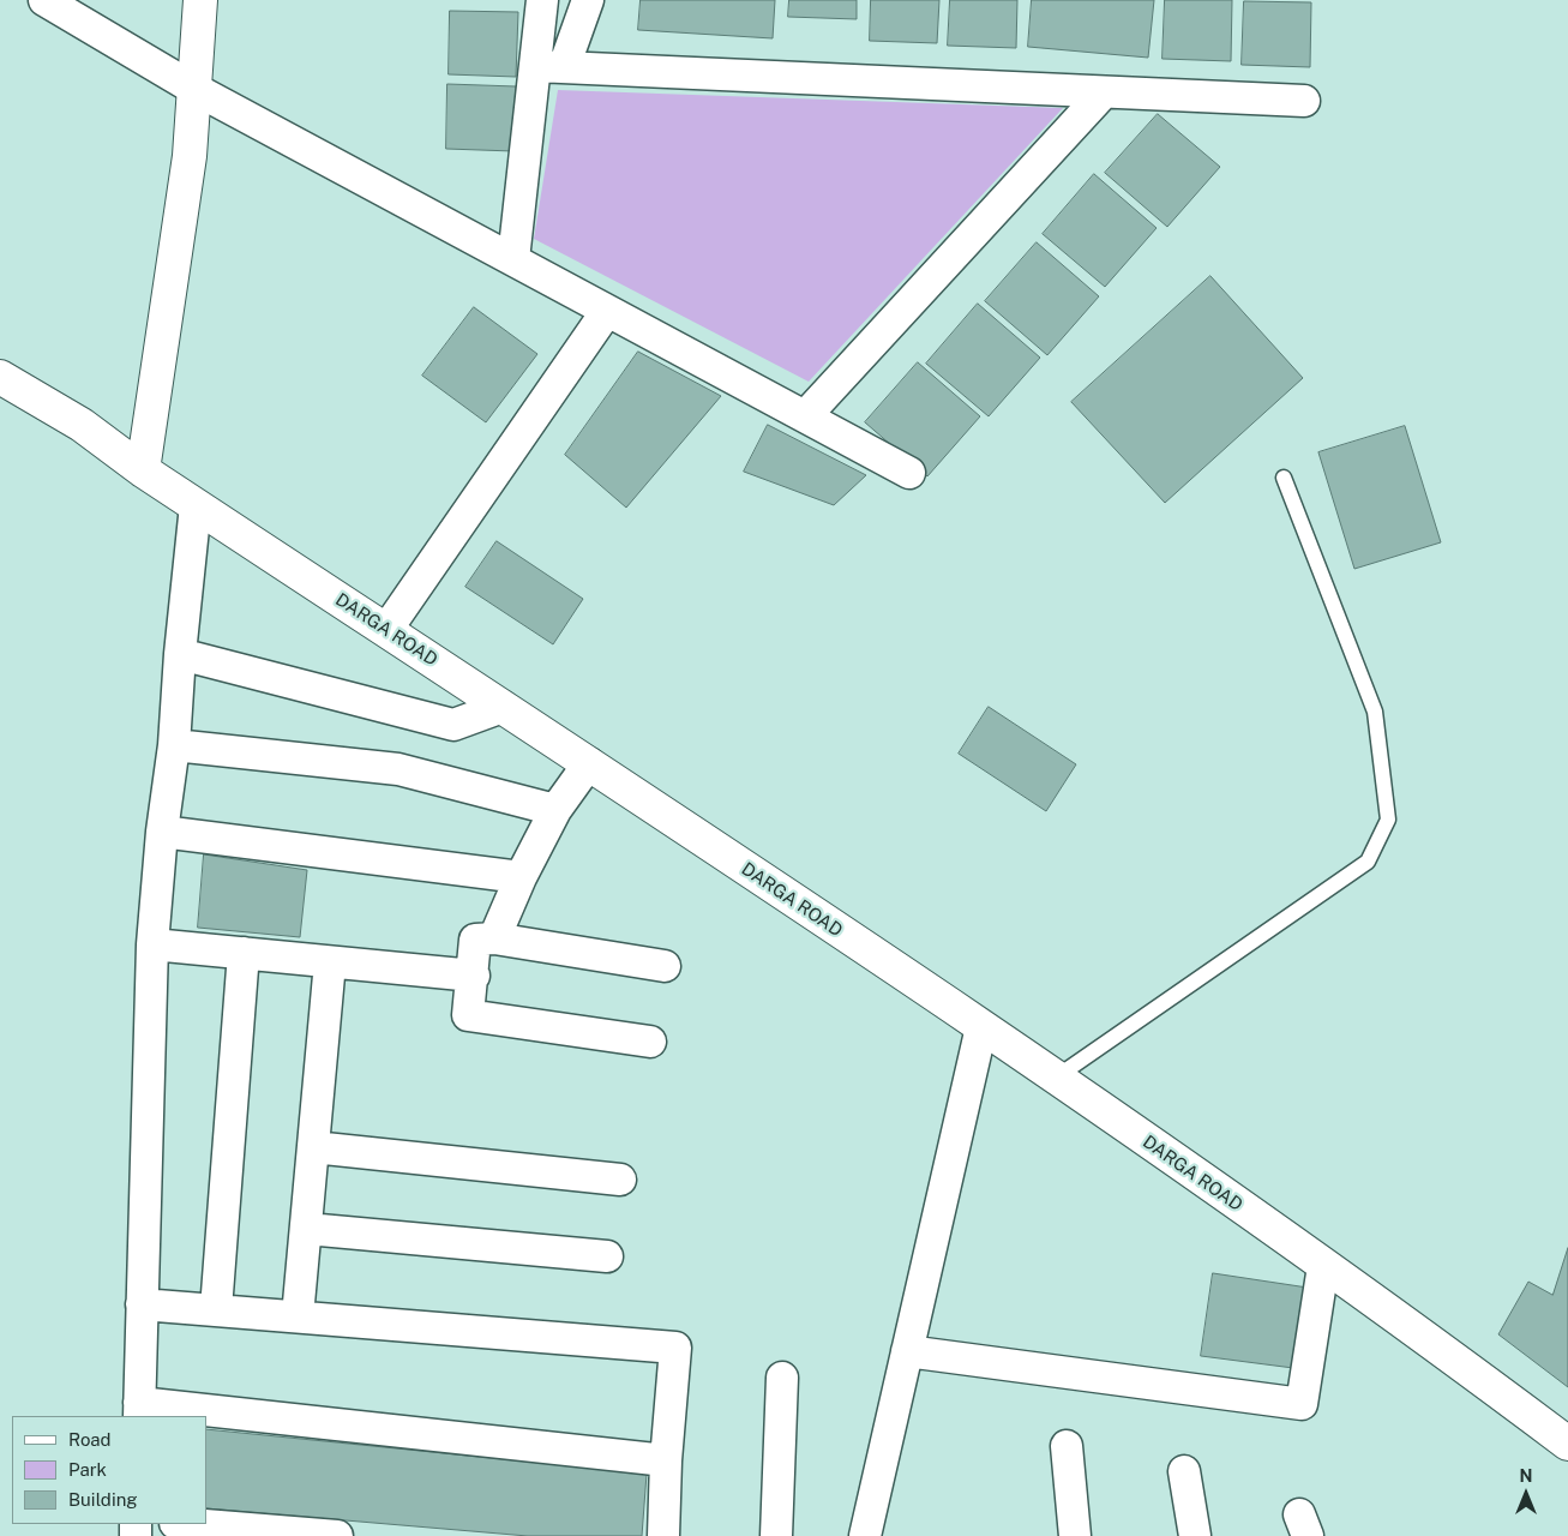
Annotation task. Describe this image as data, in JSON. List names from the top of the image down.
{
  "streets": {
    "street": ["DARGA ROAD"]
  },
  "legend": ["Road", "Park", "Building"],
  "north": "top"
}
